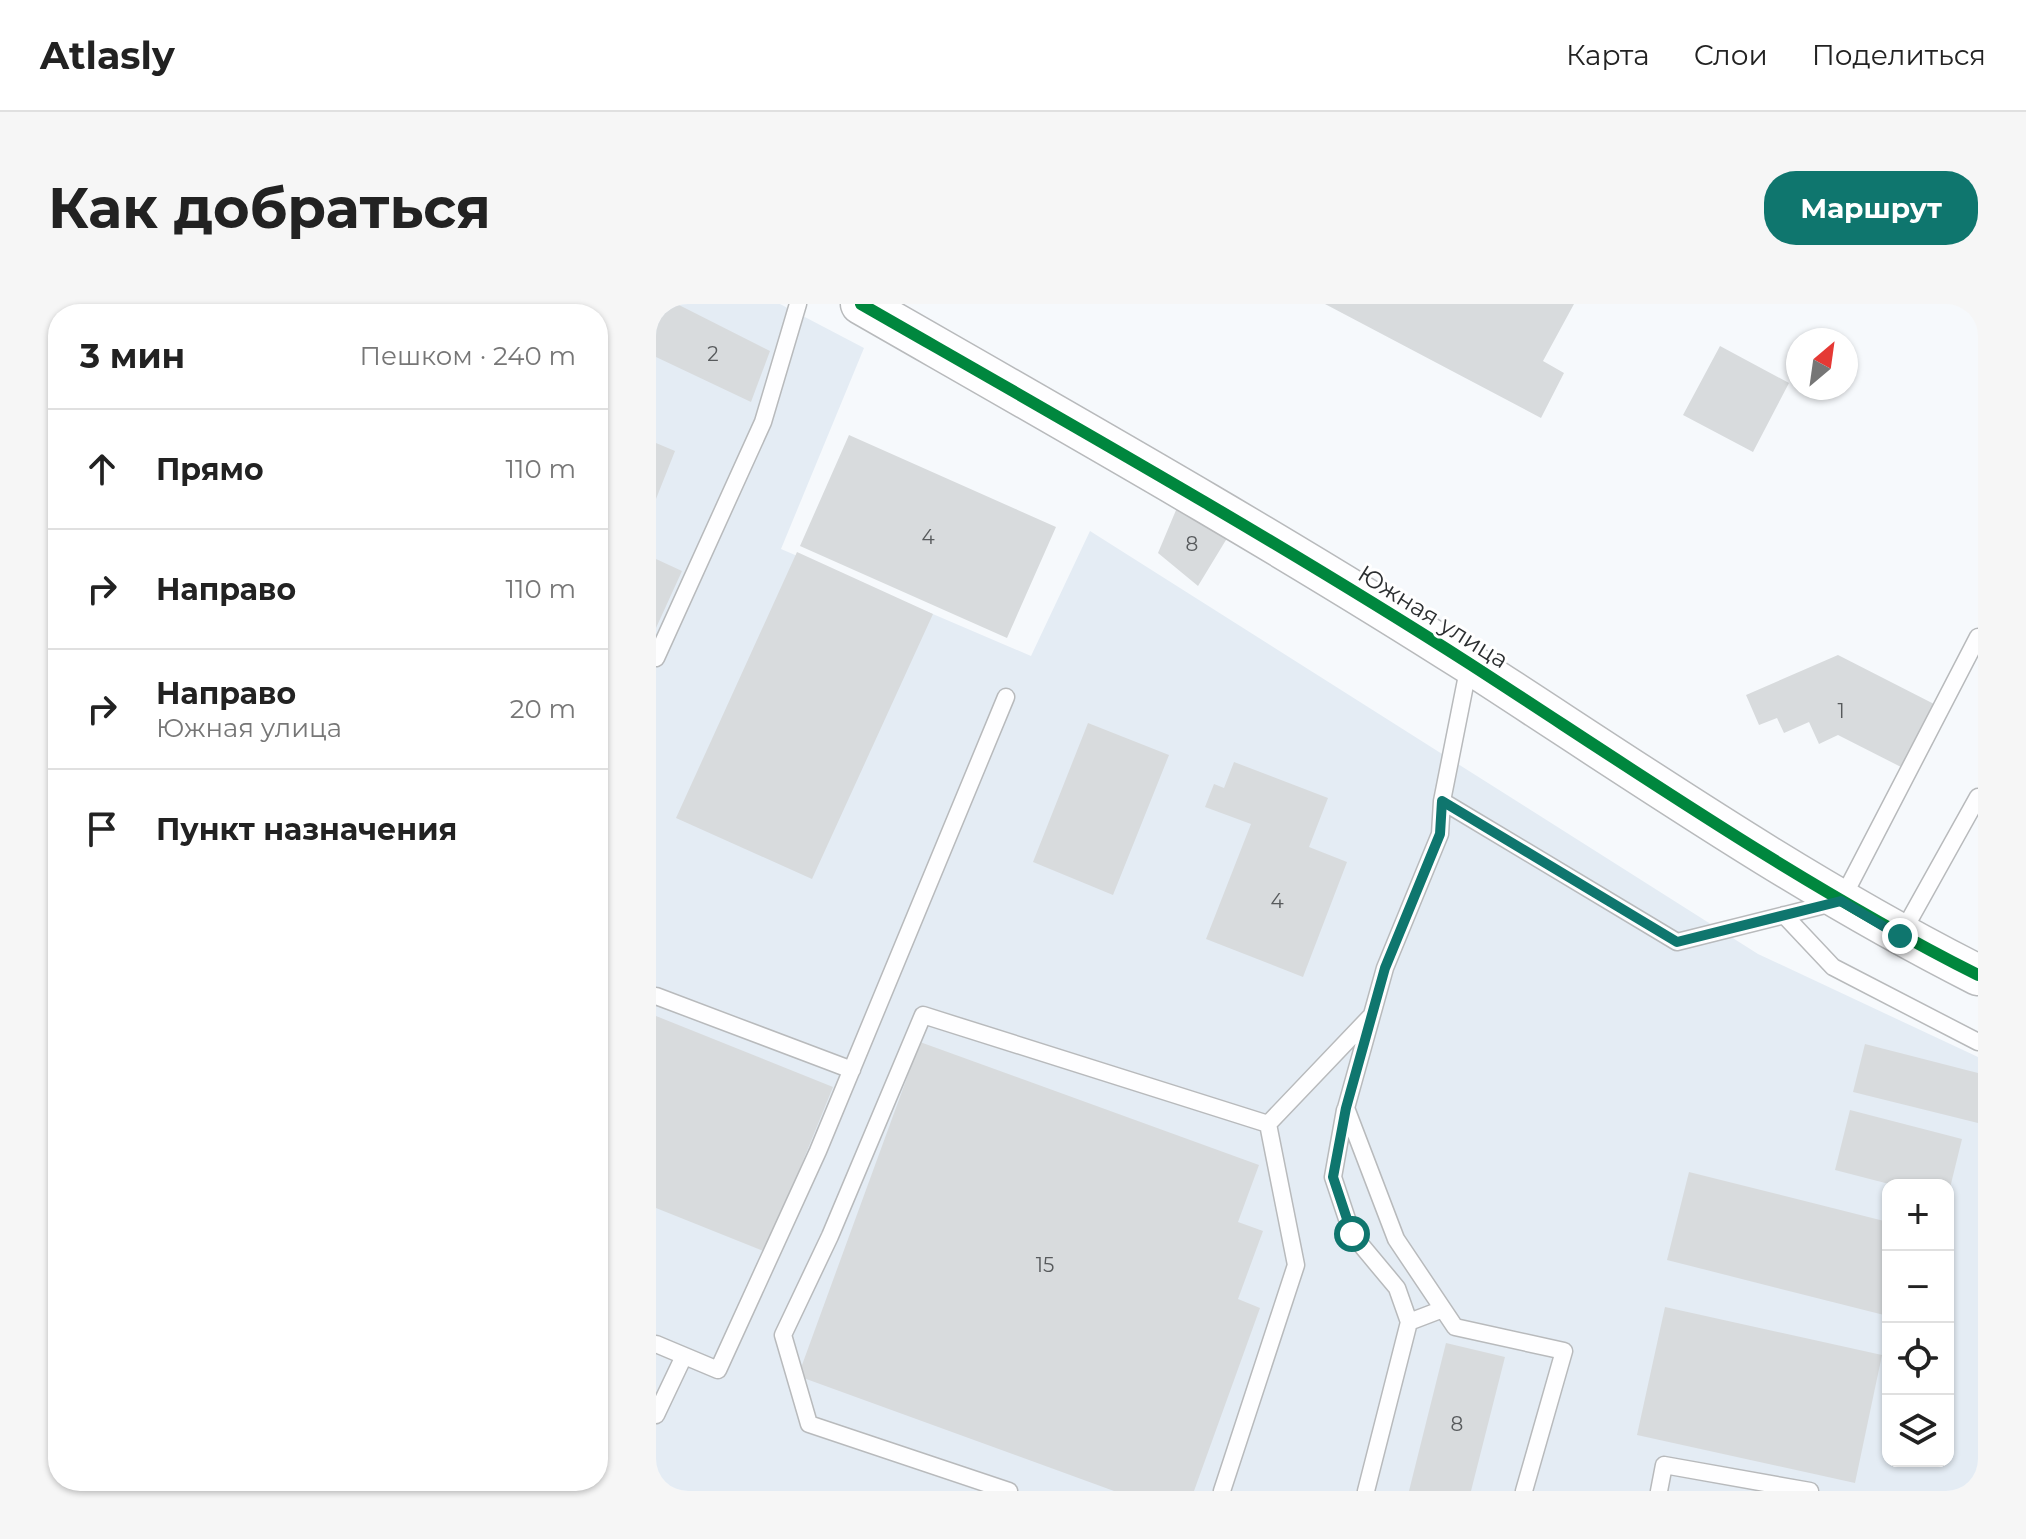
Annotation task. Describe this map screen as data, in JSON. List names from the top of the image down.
{
  "streets": {
    "street": ["Южная улица"]
  },
  "house_numbers": [
    "2",
    "4",
    "8",
    "1",
    "4",
    "15",
    "8"
  ],
  "north": "top right",
  "page": {
    "header": "Atlasly",
    "nav": ["Карта", "Слои", "Поделиться"],
    "buttons": "Маршрут",
    "title": "Как добраться",
    "heading": ["3 мин", "Пешком · 240 m"],
    "list": [
      ["Прямо", "110 m"],
      ["Направо", "110 m"],
      ["Направо", "Южная улица", "20 m"],
      "Пункт назначения"
    ],
    "map_buttons": ["+", "−"]
  }
}
